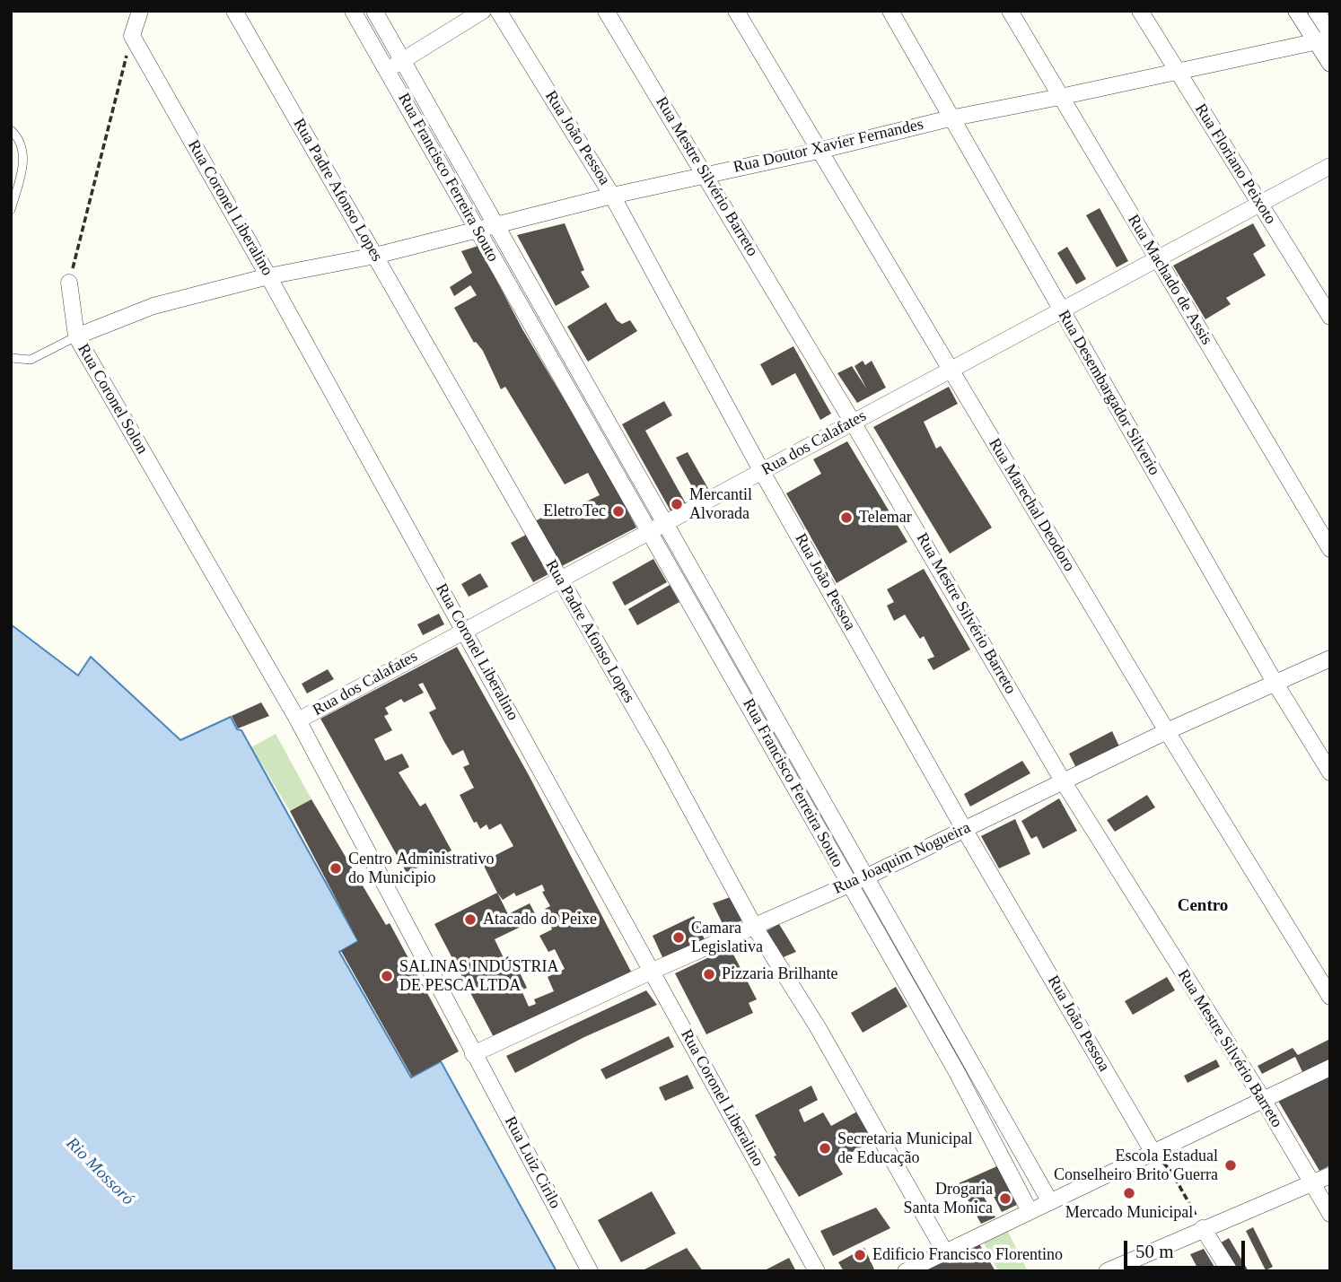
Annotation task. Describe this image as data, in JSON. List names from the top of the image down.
{
  "streets": {
    "street": [
      "Rua João Pessoa",
      "Rua Doutor Xavier Fernandes",
      "Rua Floriano Peixoto",
      "Rua Mestre Silvério Barreto",
      "Rua Francisco Ferreira Souto",
      "Rua Padre Afonso Lopes",
      "Rua Coronel Liberalino",
      "Rua Machado de Assis",
      "Rua Desembargador Silverio",
      "Rua Coronel Solon",
      "Rua dos Calafates",
      "Rua Marechal Deodoro",
      "Rua Joaquim Nogueira",
      "Rua Luiz Cirilo"
    ]
  },
  "crossings": [
    ["Rua João Pessoa", "Rua Doutor Xavier Fernandes"],
    ["Rua João Pessoa", "Rua dos Calafates"],
    ["Rua João Pessoa", "Rua Joaquim Nogueira"],
    ["Rua Doutor Xavier Fernandes", "Rua Floriano Peixoto"],
    ["Rua Doutor Xavier Fernandes", "Rua Mestre Silvério Barreto"],
    ["Rua Doutor Xavier Fernandes", "Rua Francisco Ferreira Souto"],
    ["Rua Doutor Xavier Fernandes", "Rua Padre Afonso Lopes"],
    ["Rua Doutor Xavier Fernandes", "Rua Coronel Liberalino"],
    ["Rua Doutor Xavier Fernandes", "Rua Machado de Assis"],
    ["Rua Doutor Xavier Fernandes", "Rua Desembargador Silverio"],
    ["Rua Doutor Xavier Fernandes", "Rua Coronel Solon"],
    ["Rua Doutor Xavier Fernandes", "Rua Marechal Deodoro"],
    ["Rua Floriano Peixoto", "Rua dos Calafates"],
    ["Rua Mestre Silvério Barreto", "Rua dos Calafates"],
    ["Rua Mestre Silvério Barreto", "Rua Joaquim Nogueira"],
    ["Rua Francisco Ferreira Souto", "Rua dos Calafates"],
    ["Rua Francisco Ferreira Souto", "Rua Joaquim Nogueira"],
    ["Rua Padre Afonso Lopes", "Rua dos Calafates"],
    ["Rua Padre Afonso Lopes", "Rua Joaquim Nogueira"],
    ["Rua Coronel Liberalino", "Rua dos Calafates"],
    ["Rua Coronel Liberalino", "Rua Joaquim Nogueira"],
    ["Rua Machado de Assis", "Rua dos Calafates"],
    ["Rua Desembargador Silverio", "Rua dos Calafates"],
    ["Rua Desembargador Silverio", "Rua Joaquim Nogueira"],
    ["Rua Coronel Solon", "Rua dos Calafates"],
    ["Rua Coronel Solon", "Rua Joaquim Nogueira"],
    ["Rua Coronel Solon", "Rua Luiz Cirilo"],
    ["Rua dos Calafates", "Rua Marechal Deodoro"],
    ["Rua Marechal Deodoro", "Rua Joaquim Nogueira"],
    ["Rua Joaquim Nogueira", "Rua Luiz Cirilo"]
  ],
  "districts": ["Centro"],
  "water": ["Rio Mossoró"],
  "places": [
    "Mercantil Alvorada",
    "EletroTec",
    "Telemar",
    "Centro Administrativo do Municipio",
    "Atacado do Peixe",
    "Camara Legislativa",
    "Pizzaria Brilhante",
    "SALINAS INDÚSTRIA DE PESCA LTDA",
    "Secretaria Municipal de Educação",
    "Escola Estadual Conselheiro Brito Guerra",
    "Mercado Municipal",
    "Drogaria Santa Monica",
    "Edificio Francisco Florentino"
  ],
  "scale_bar": "50 m"
}
